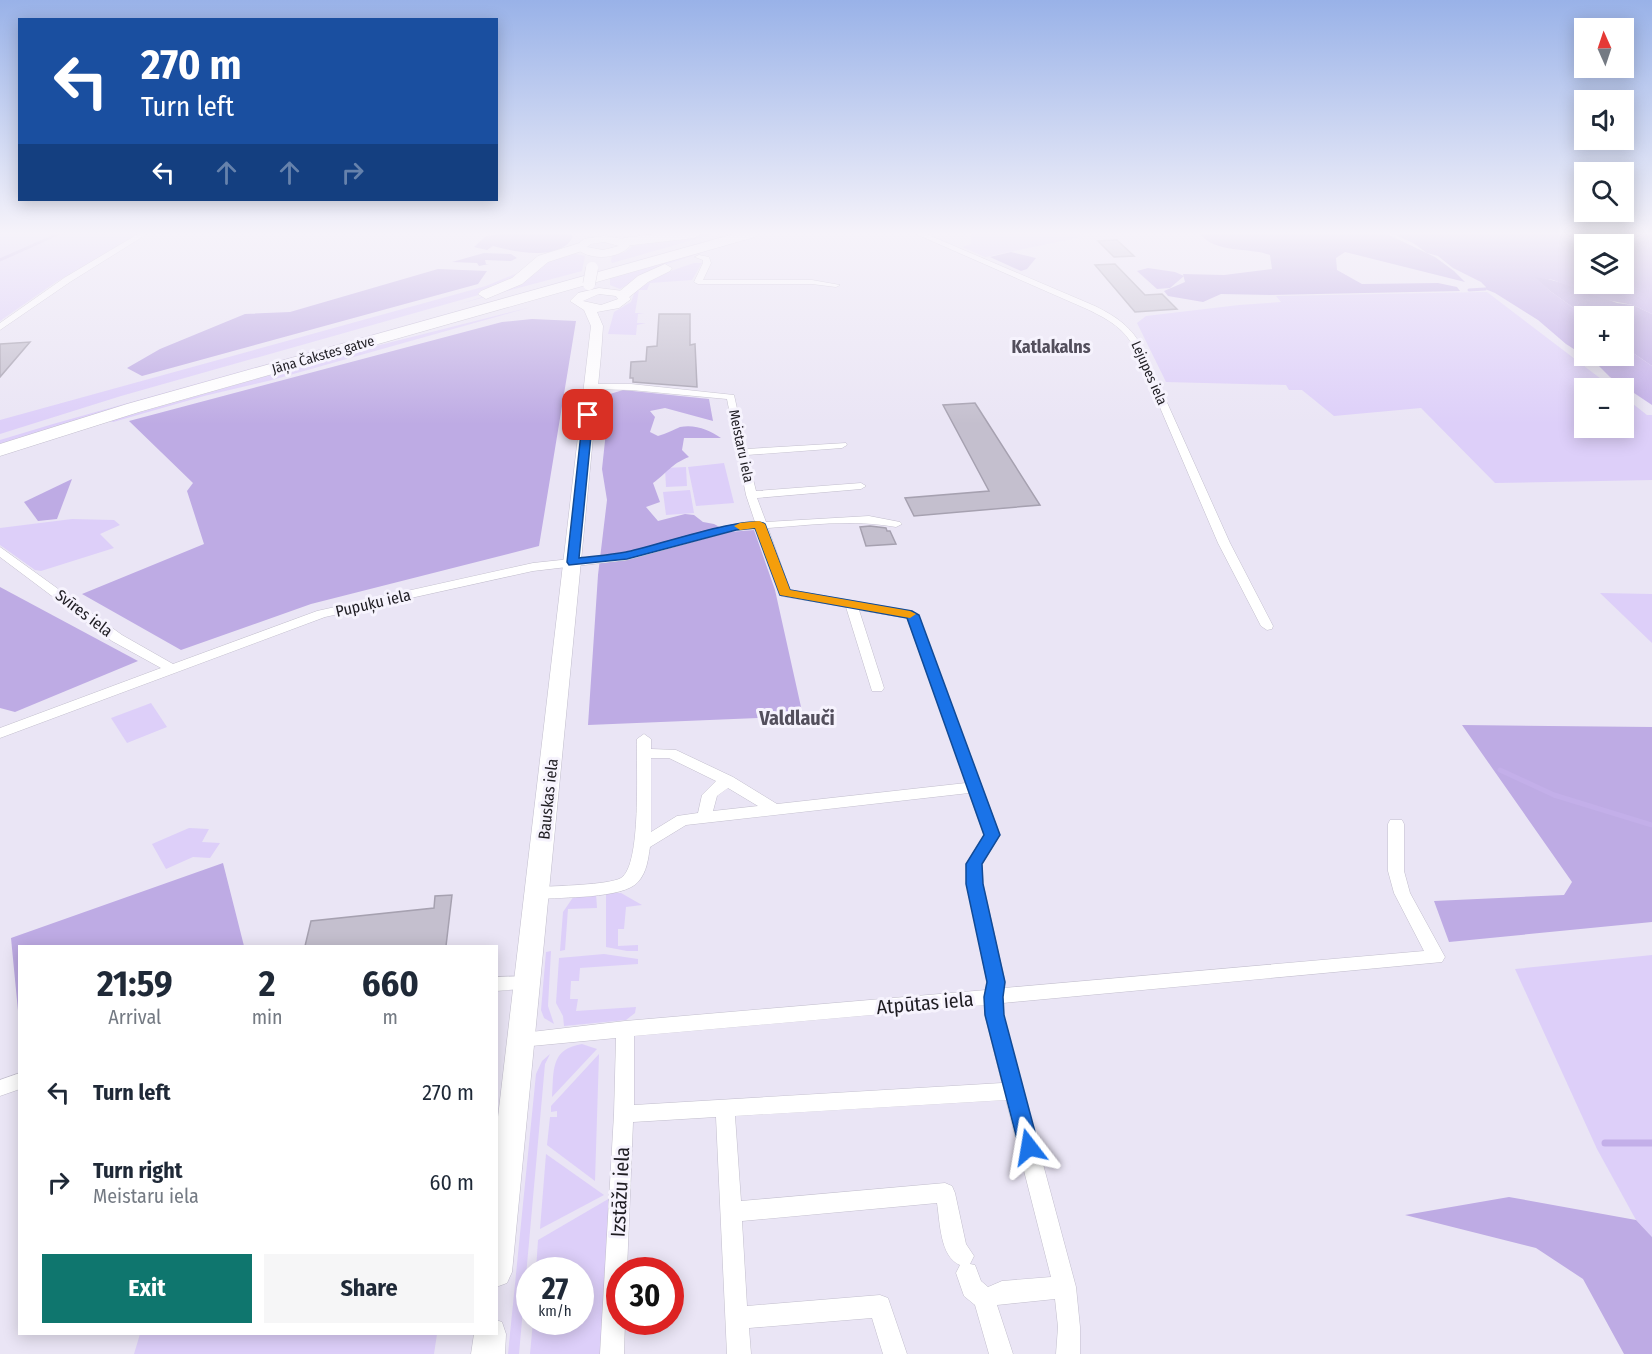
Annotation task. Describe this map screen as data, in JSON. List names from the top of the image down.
{
  "streets": {
    "highway": ["Jāņa Čakstes gatve"],
    "main road": ["Bauskas iela"],
    "street": [
      "Lejupes iela",
      "Meistaru iela",
      "Pupuķu iela",
      "Svīres iela",
      "Atpūtas iela",
      "Izstāžu iela"
    ]
  },
  "crossings": [
    ["Meistaru iela", "Pupuķu iela"],
    ["Meistaru iela", "Bauskas iela"],
    ["Pupuķu iela", "Svīres iela"],
    ["Pupuķu iela", "Bauskas iela"],
    ["Bauskas iela", "Atpūtas iela"],
    ["Atpūtas iela", "Izstāžu iela"]
  ],
  "districts": ["Katlakalns", "Valdlauči"],
  "north": "top",
  "page": {
    "map_buttons": ["+", "−"],
    "turn": ["270 m", "Turn left"],
    "eta": [
      "21:59",
      "Arrival",
      "2",
      "min",
      "660",
      "m"
    ],
    "list": [
      {
        "name": "Turn left",
        "value": "270 m"
      },
      {
        "name": "Turn right",
        "note": "Meistaru iela",
        "value": "60 m"
      }
    ],
    "buttons": ["Exit", "Share"],
    "speed": "27 km/h",
    "limit": "30"
  }
}
